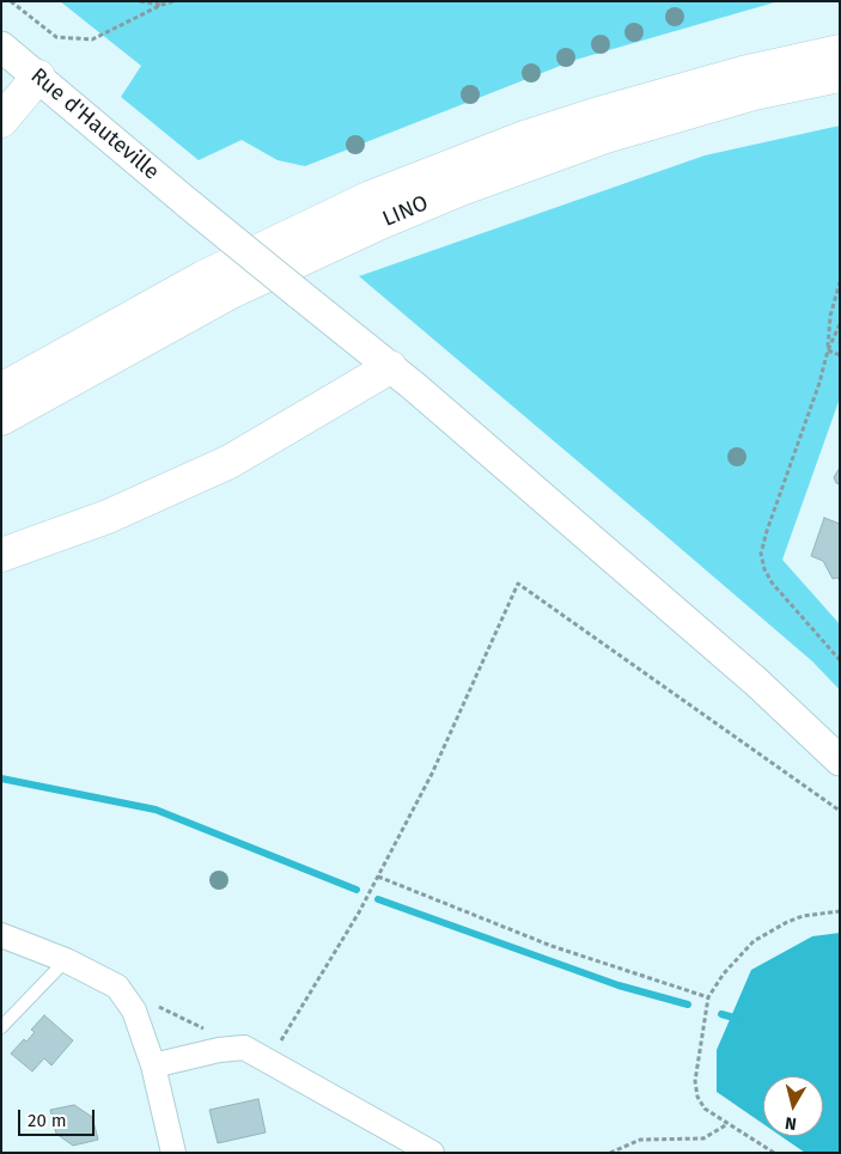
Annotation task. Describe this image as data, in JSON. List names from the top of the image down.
{
  "streets": {
    "highway": ["LINO"],
    "street": ["Rue d'Hauteville"]
  },
  "scale_bar": "20 m",
  "north": "bottom"
}
